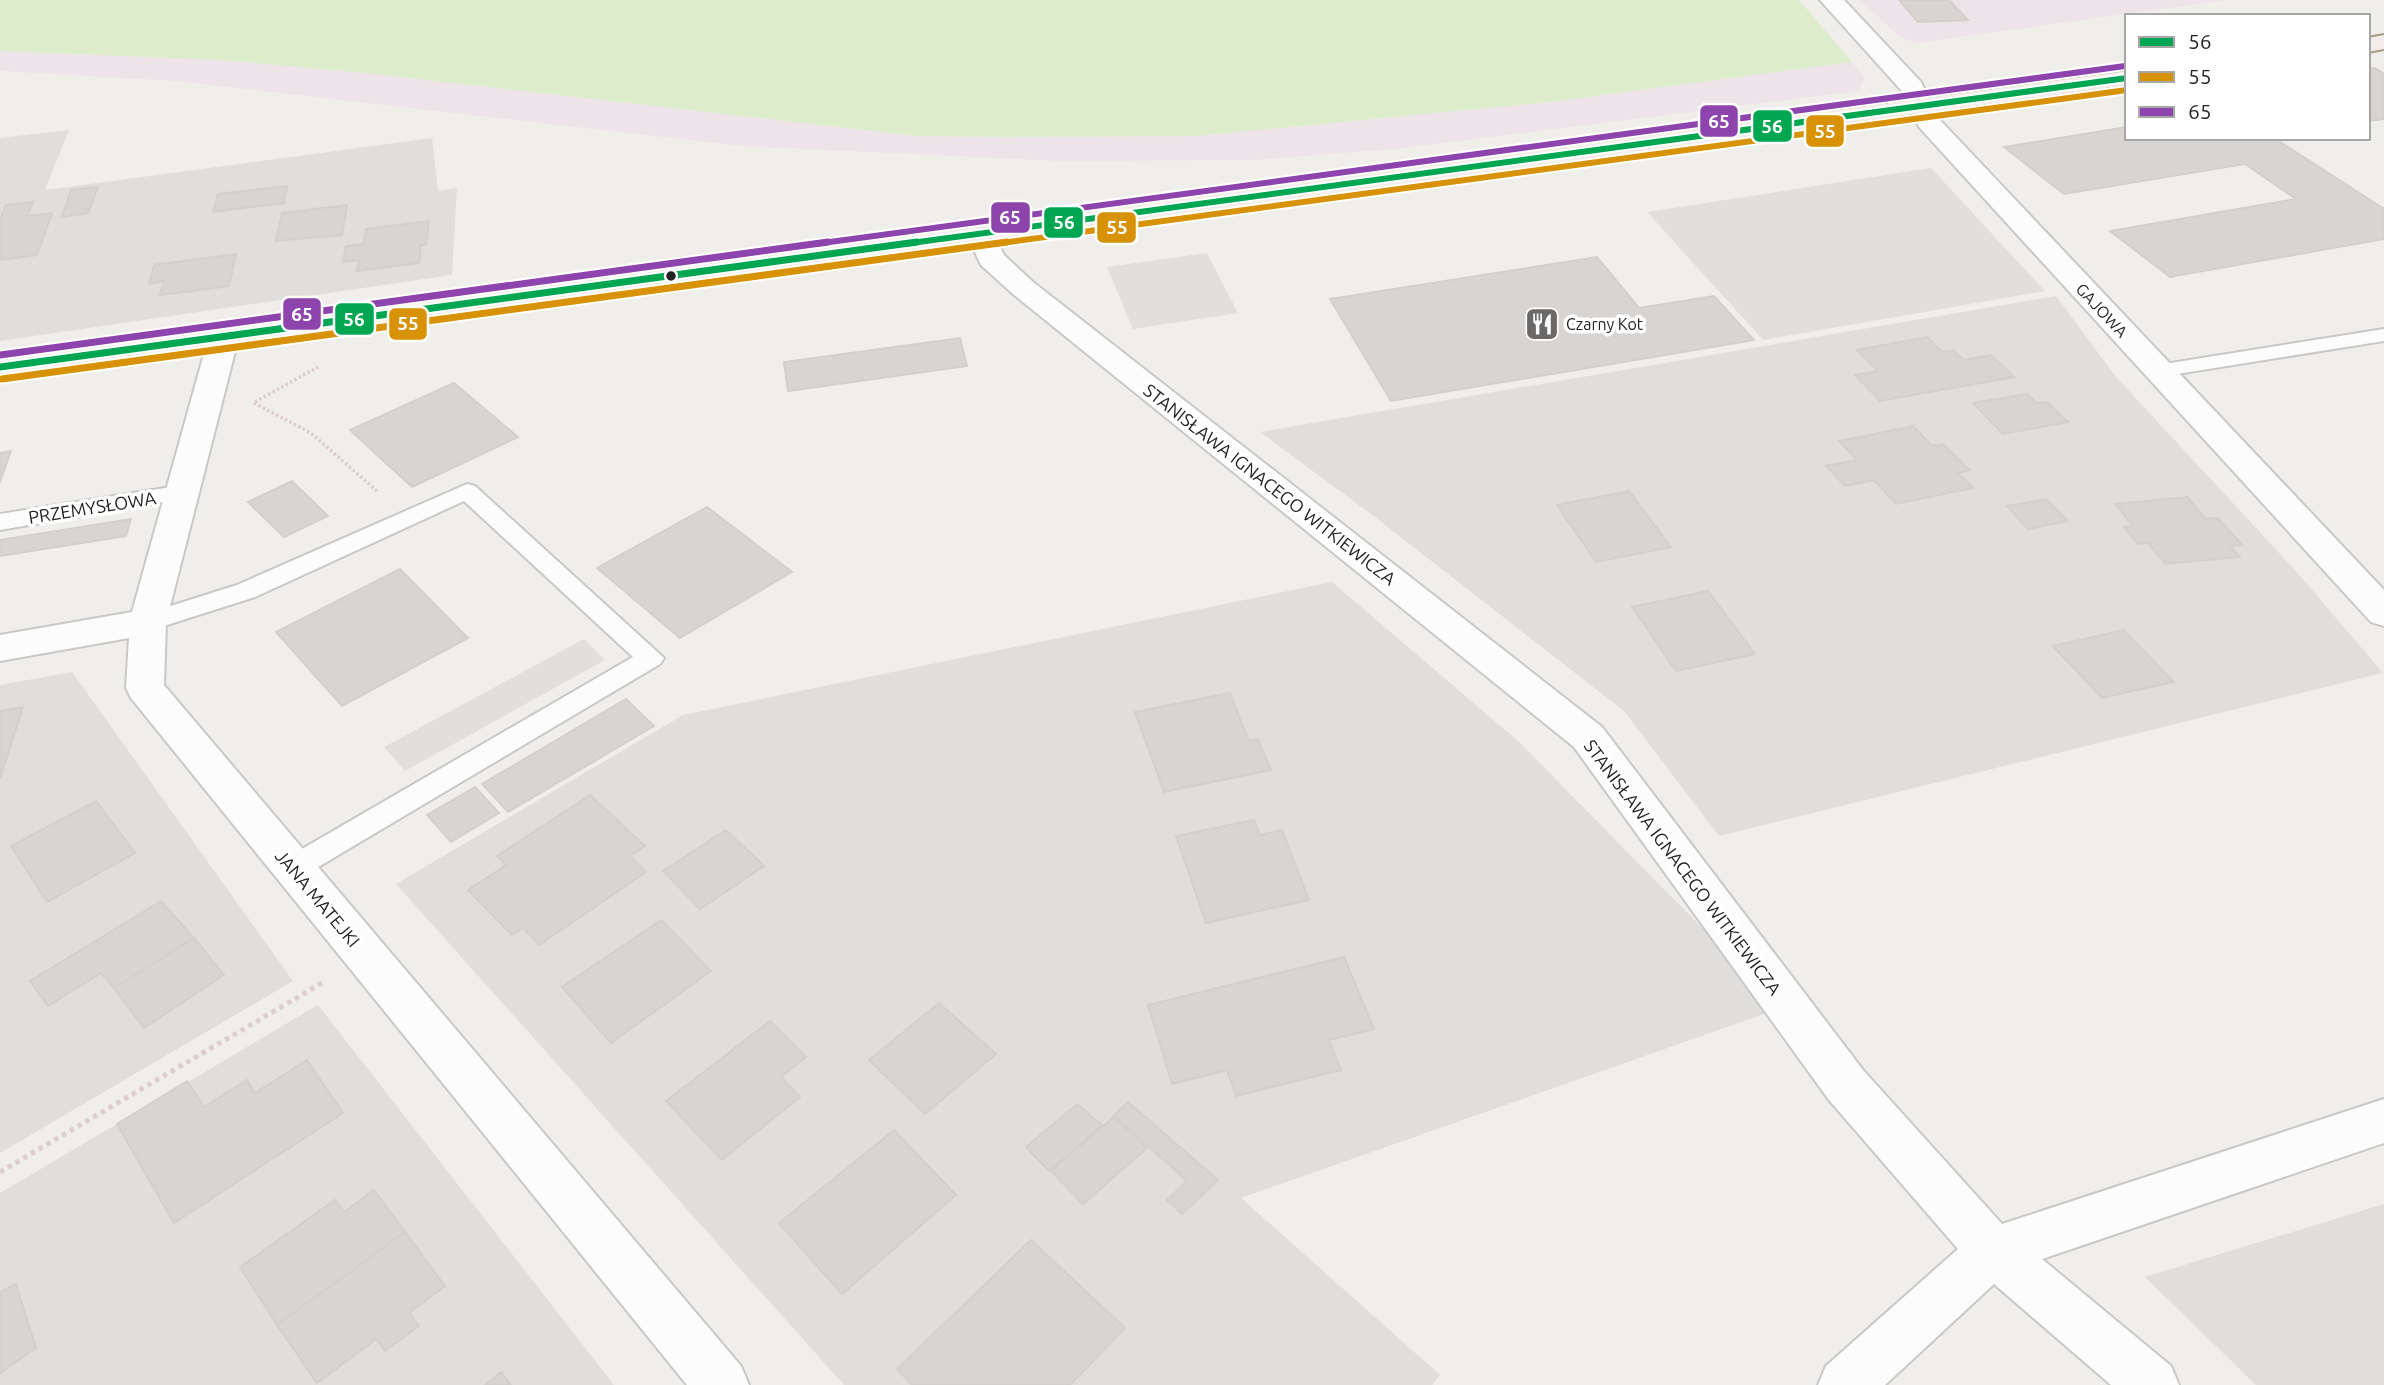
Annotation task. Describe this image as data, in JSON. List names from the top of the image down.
{
  "streets": {
    "street": ["GAJOWA", "STANISŁAWA IGNACEGO WITKIEWICZA", "JANA MATEJKI"],
    "lane": ["PRZEMYSŁOWA"]
  },
  "crossings": [
    ["PRZEMYSŁOWA", "JANA MATEJKI"]
  ],
  "places": {
    "restaurant": ["Czarny Kot"]
  },
  "lines": ["transit line 65", "transit line 56", "transit line 55"],
  "legend": ["56", "55", "65"]
}
